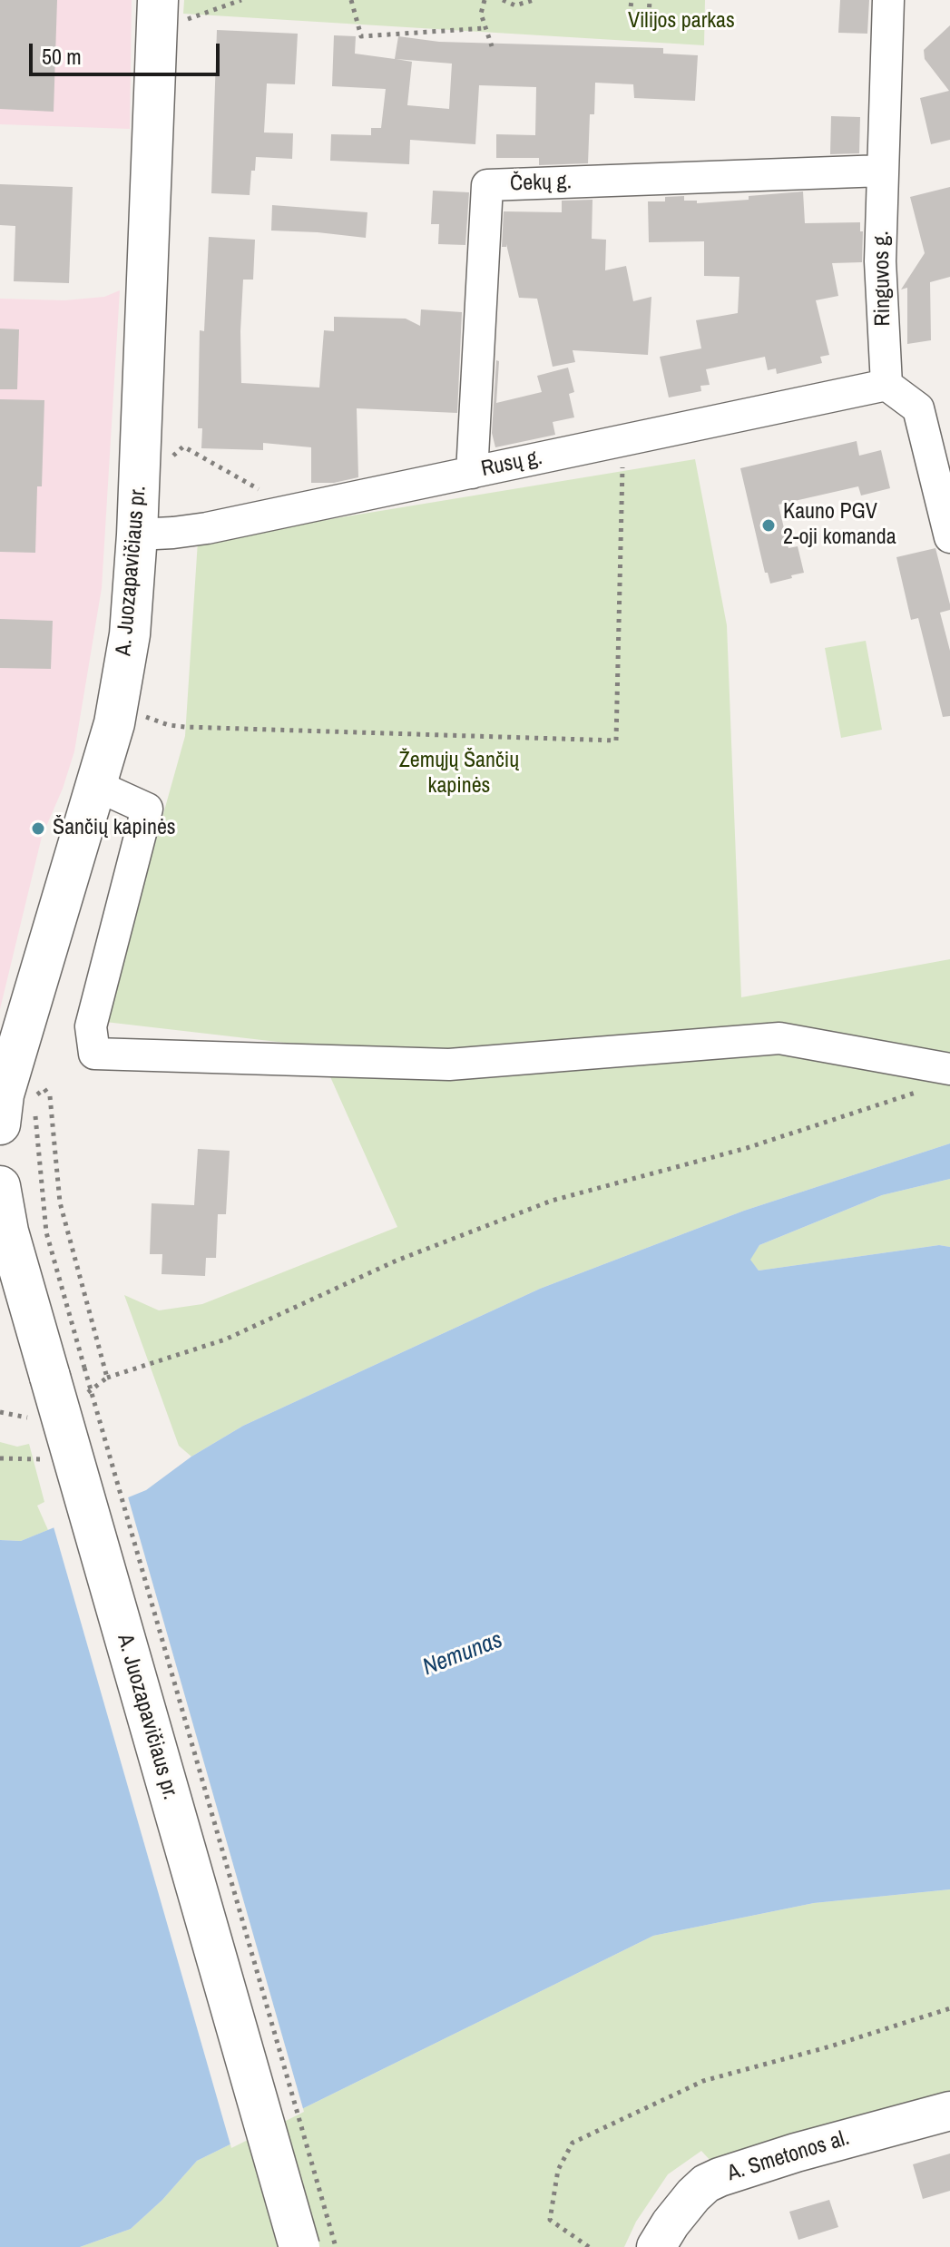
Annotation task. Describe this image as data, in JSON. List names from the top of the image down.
{
  "streets": {
    "main road": ["A. Juozapavičiaus pr."],
    "street": [
      "Čekų g.",
      "Ringuvos g.",
      "Rusų g.",
      "A. Smetonos al."
    ]
  },
  "crossings": [
    ["Čekų g.", "Ringuvos g."],
    ["Čekų g.", "Rusų g."],
    ["Ringuvos g.", "Rusų g."],
    ["Rusų g.", "A. Juozapavičiaus pr."]
  ],
  "water": ["Nemunas"],
  "parks": ["Vilijos parkas", "Žemųjų Šančių kapinės"],
  "places": ["Kauno PGV 2-oji komanda", "Šančių kapinės"],
  "scale_bar": "50 m"
}
